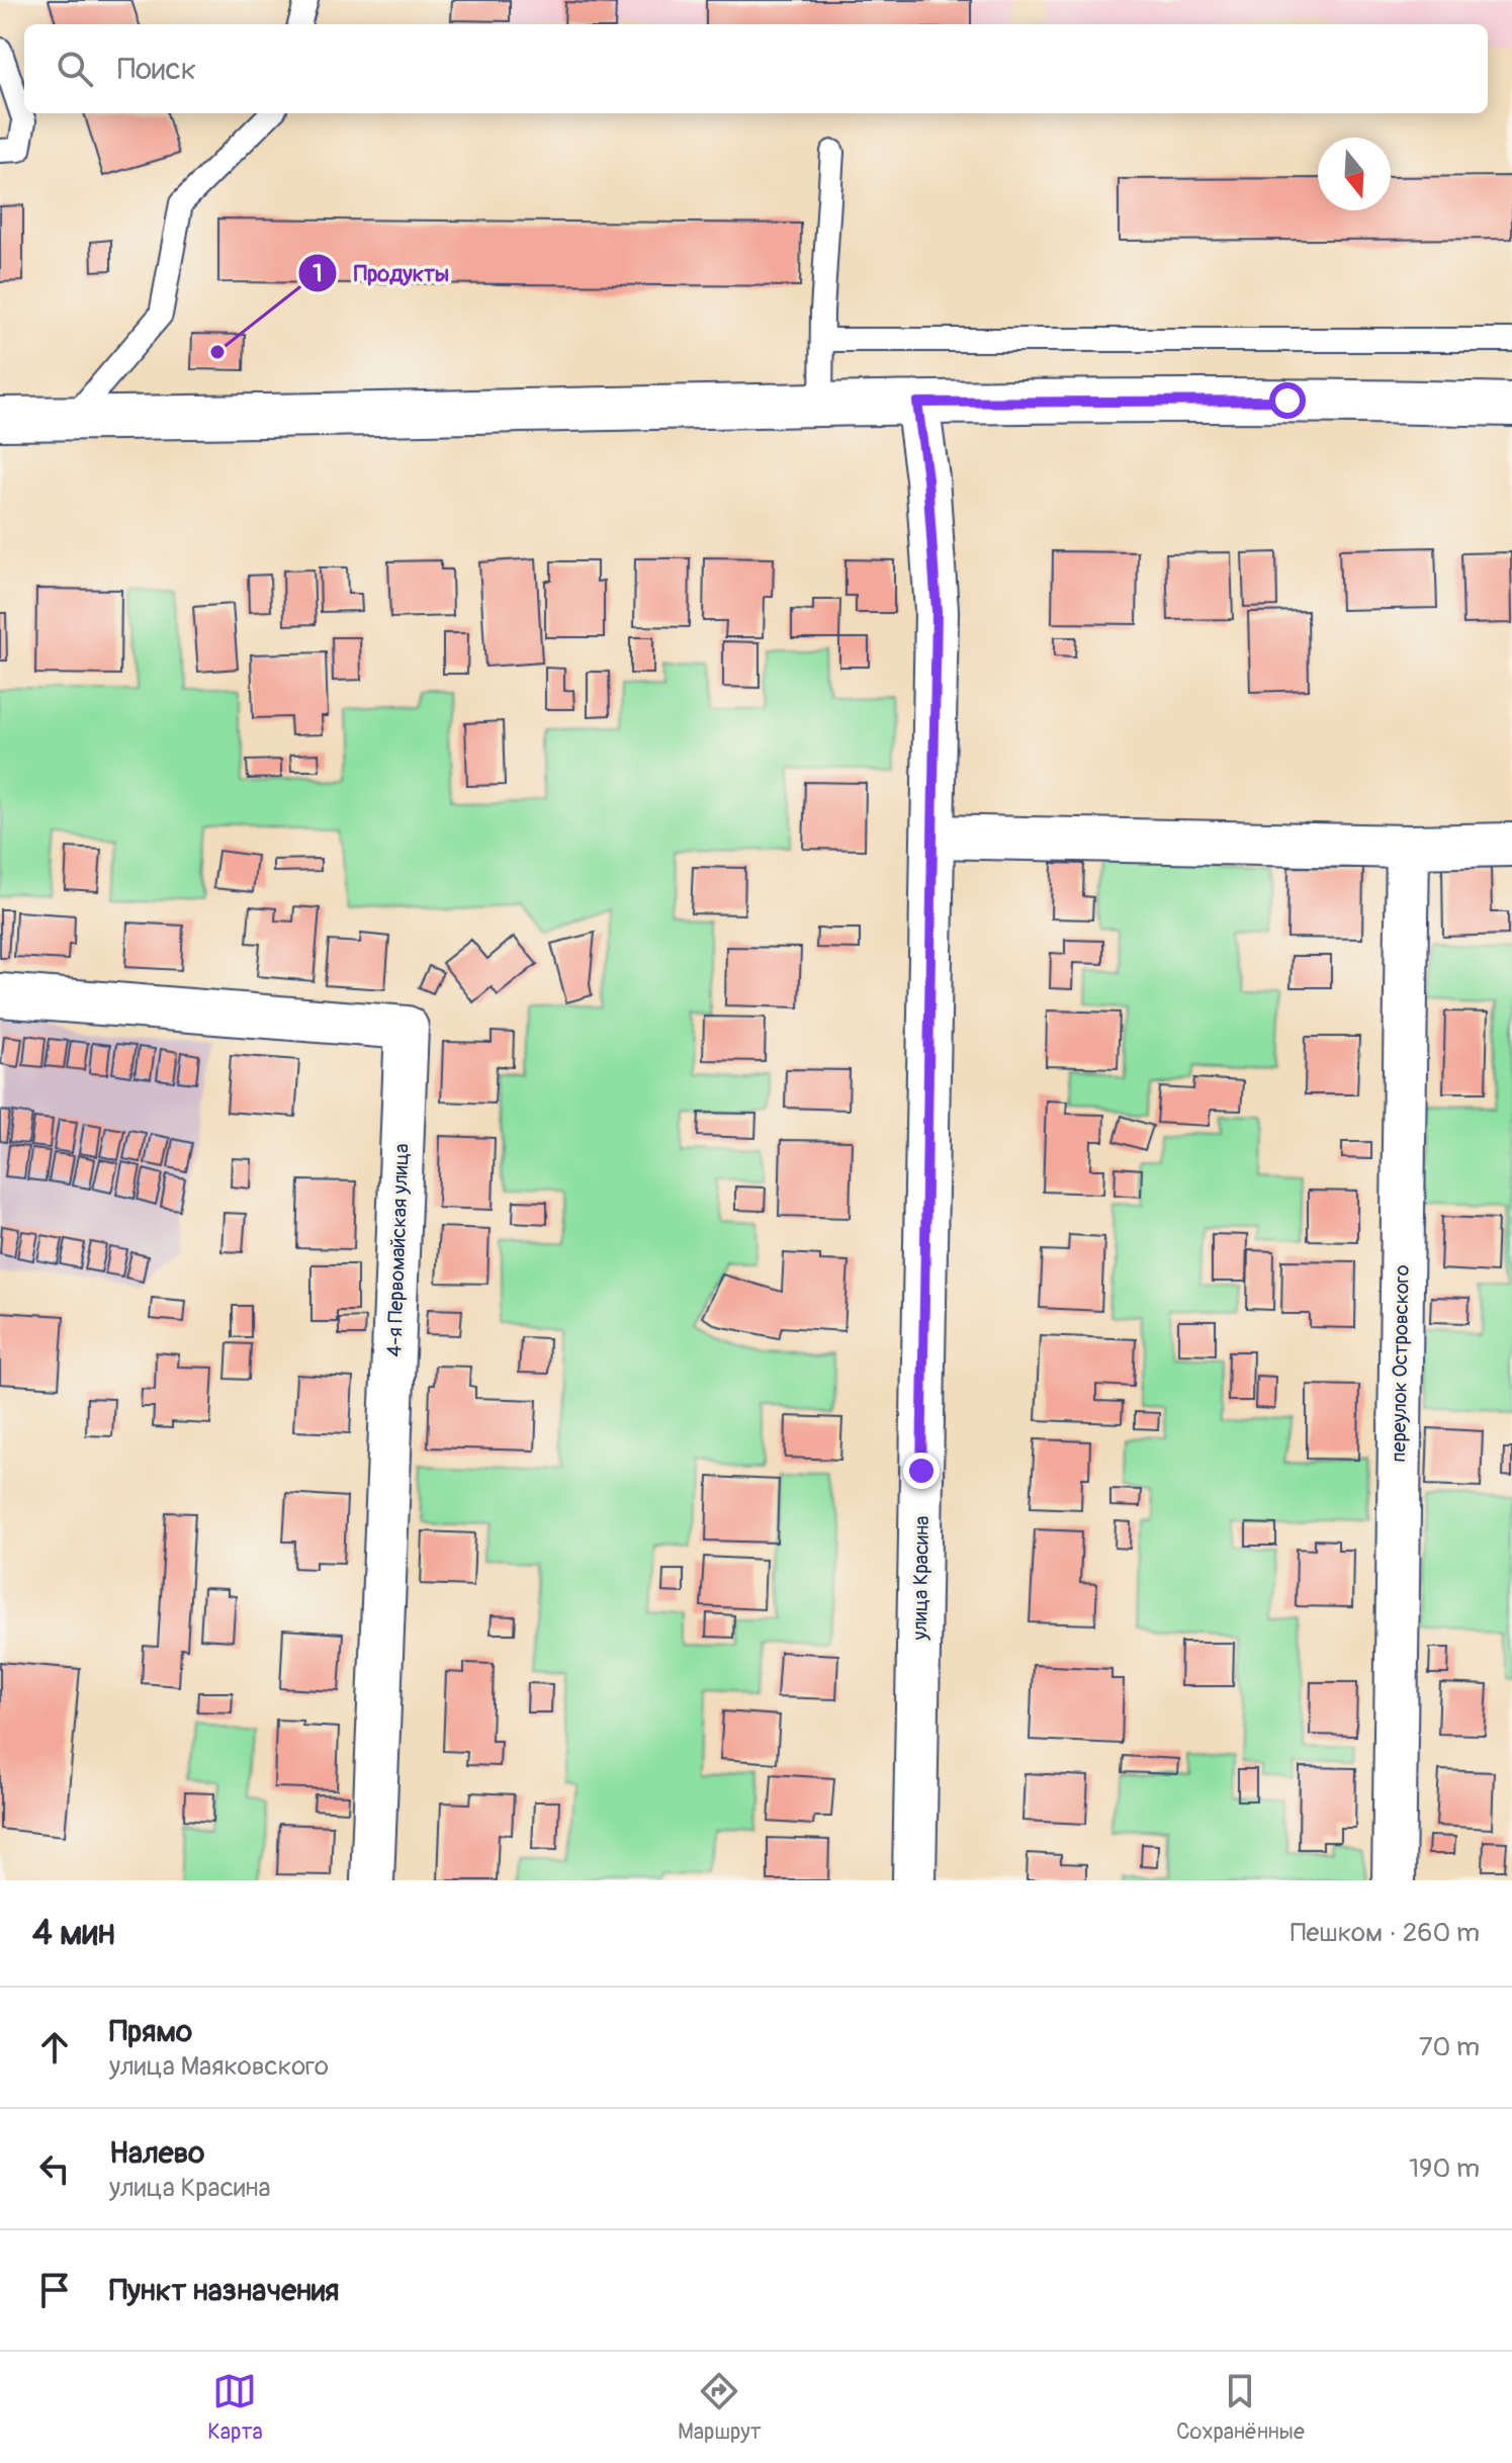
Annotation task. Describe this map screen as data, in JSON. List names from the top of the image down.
{
  "streets": {
    "street": ["4-я Первомайская улица", "переулок Островского", "улица Красина"]
  },
  "places": ["Продукты"],
  "north": "bottom",
  "page": {
    "search": "Поиск",
    "heading": ["4 мин", "Пешком · 260 m"],
    "list": [
      ["Прямо", "улица Маяковского", "70 m"],
      ["Налево", "улица Красина", "190 m"],
      "Пункт назначения"
    ],
    "nav": ["Карта", "Маршрут", "Сохранённые"]
  }
}
